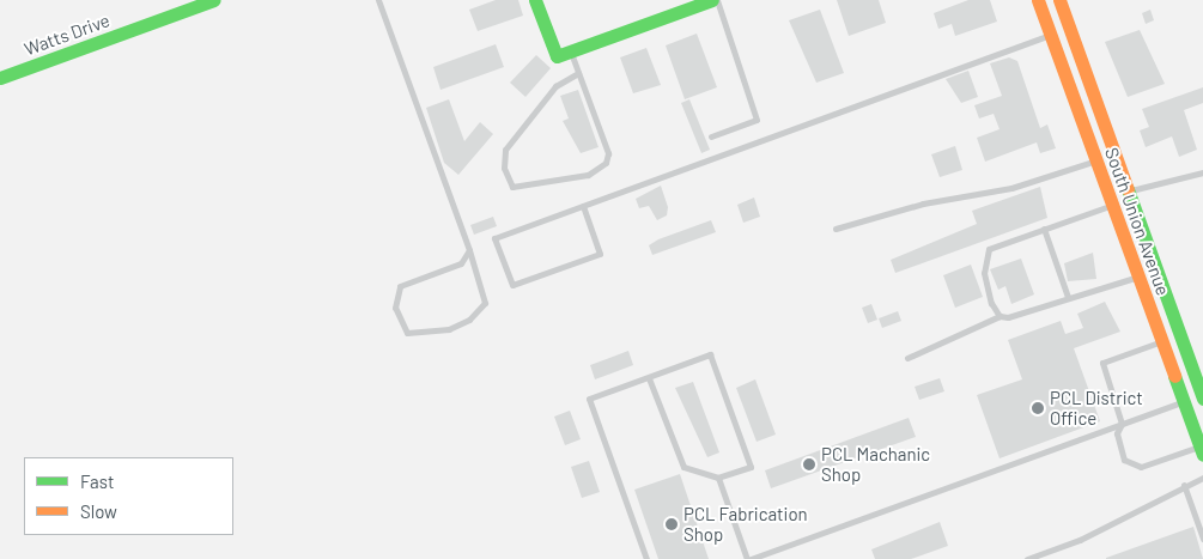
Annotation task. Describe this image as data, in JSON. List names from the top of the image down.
{
  "streets": {
    "main road": ["Watts Drive", "South Union Avenue"]
  },
  "places": ["PCL District Office", "PCL Machanic Shop", "PCL Fabrication Shop"],
  "legend": ["Fast", "Slow"]
}
